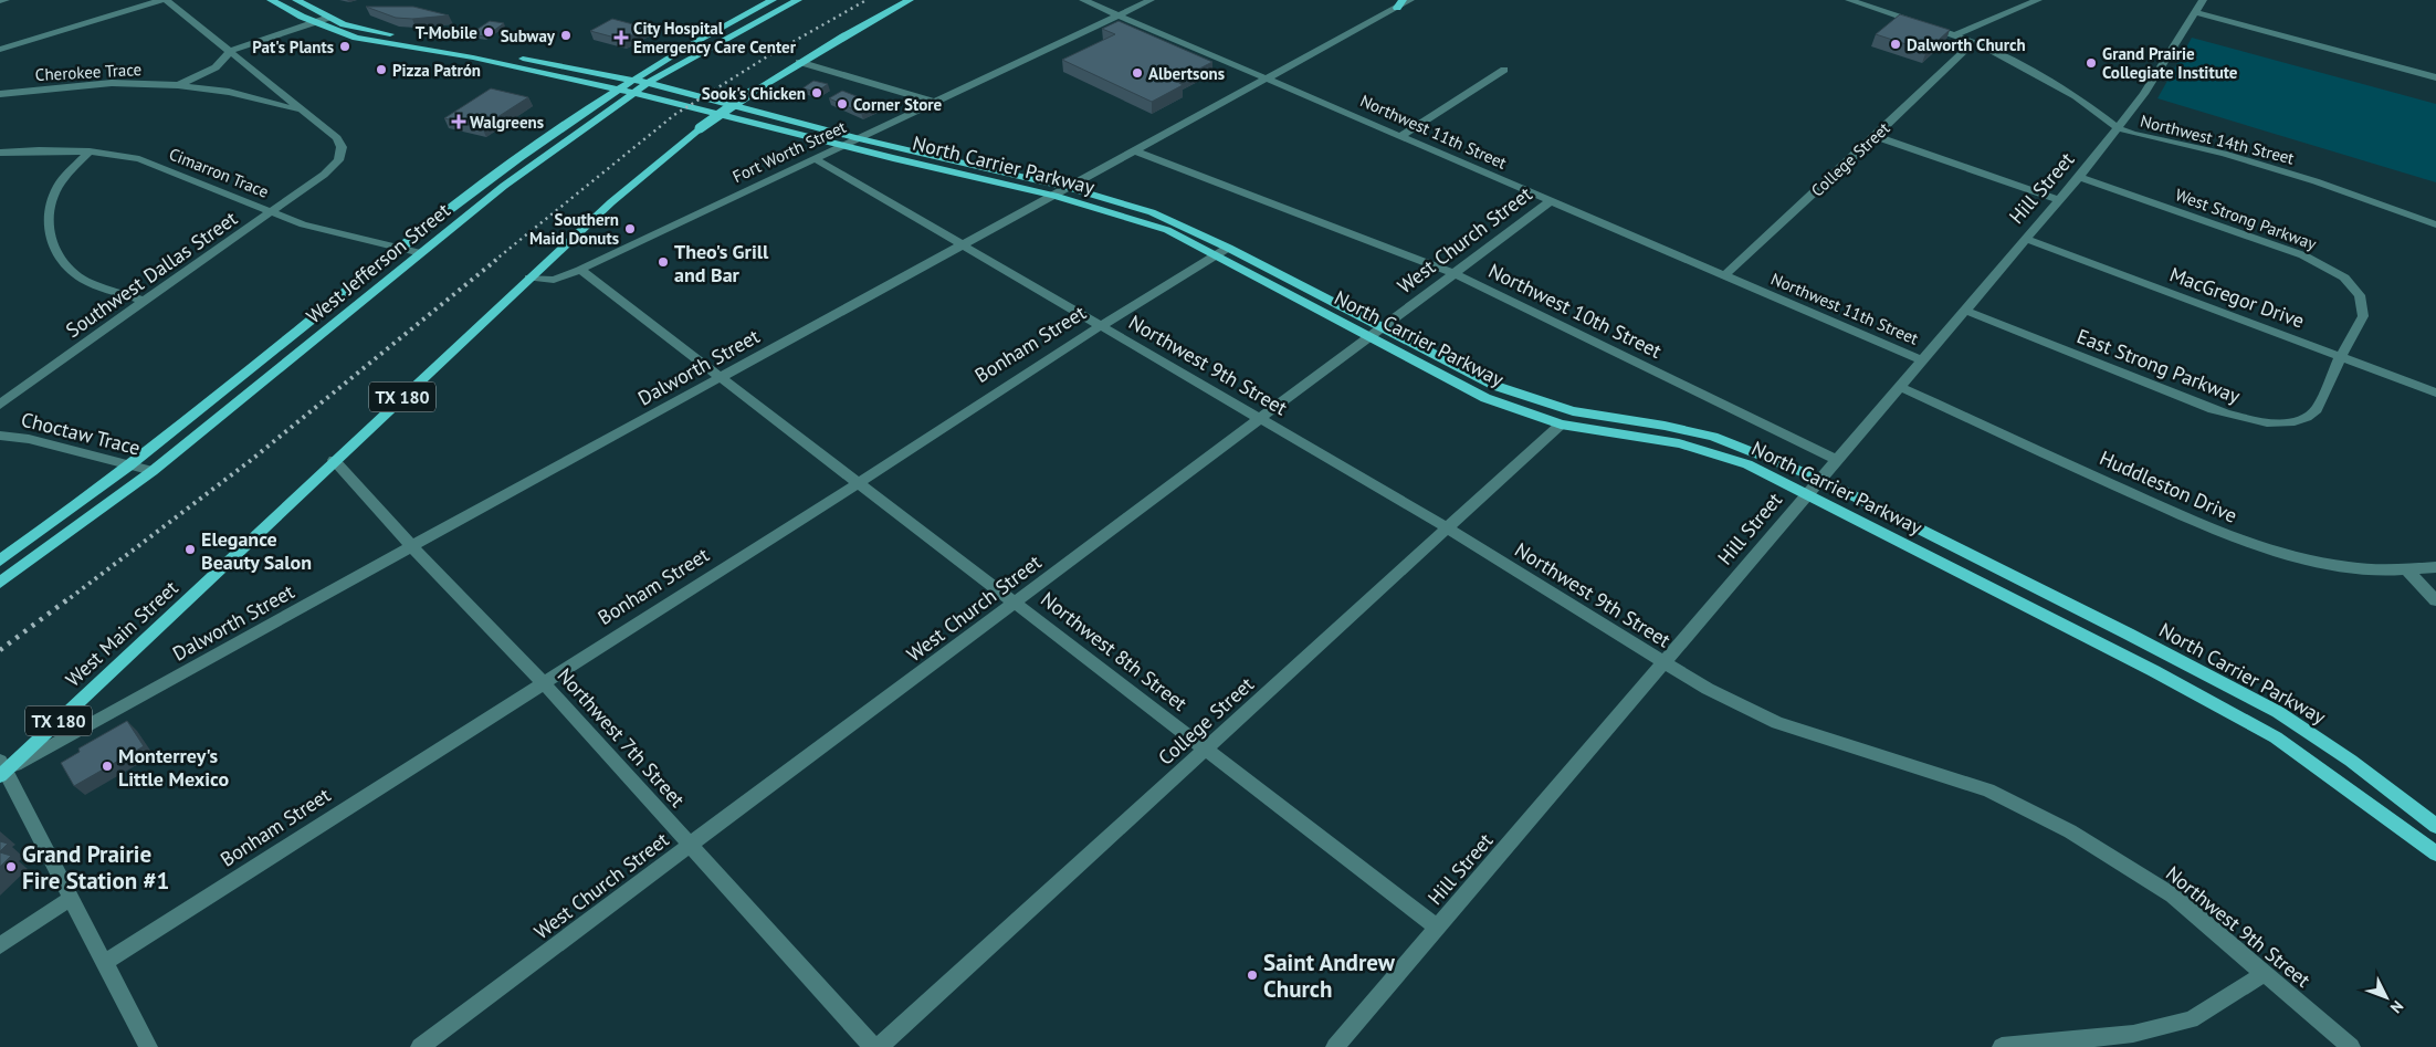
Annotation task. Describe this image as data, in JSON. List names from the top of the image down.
{
  "streets": {
    "main road": [
      "North Carrier Parkway",
      "West Jefferson Street",
      "TX 180",
      "West Main Street"
    ],
    "street": [
      "Cherokee Trace",
      "Northwest 11th Street",
      "Northwest 14th Street",
      "Fort Worth Street",
      "College Street",
      "Cimarron Trace",
      "Hill Street",
      "West Strong Parkway",
      "West Church Street",
      "Southwest Dallas Street",
      "MacGregor Drive",
      "Northwest 10th Street",
      "Bonham Street",
      "Northwest 9th Street",
      "East Strong Parkway",
      "Dalworth Street",
      "Choctaw Trace",
      "Huddleston Drive",
      "Northwest 8th Street",
      "Northwest 7th Street"
    ]
  },
  "crossings": [
    ["Cherokee Trace", "North Carrier Parkway"],
    ["Cherokee Trace", "Southwest Dallas Street"],
    ["Northwest 11th Street", "Fort Worth Street"],
    ["Northwest 11th Street", "College Street"],
    ["Northwest 11th Street", "Hill Street"],
    ["Northwest 11th Street", "West Church Street"],
    ["Northwest 11th Street", "Dalworth Street"],
    ["Northwest 14th Street", "College Street"],
    ["Northwest 14th Street", "Hill Street"],
    ["Fort Worth Street", "North Carrier Parkway"],
    ["Fort Worth Street", "Northwest 9th Street"],
    ["Fort Worth Street", "West Main Street"],
    ["Fort Worth Street", "Northwest 8th Street"],
    ["College Street", "North Carrier Parkway"],
    ["College Street", "Northwest 9th Street"],
    ["College Street", "Northwest 8th Street"],
    ["North Carrier Parkway", "Hill Street"],
    ["North Carrier Parkway", "West Church Street"],
    ["North Carrier Parkway", "West Jefferson Street"],
    ["North Carrier Parkway", "Bonham Street"],
    ["North Carrier Parkway", "Dalworth Street"],
    ["Cimarron Trace", "West Jefferson Street"],
    ["Cimarron Trace", "Southwest Dallas Street"],
    ["Hill Street", "West Strong Parkway"],
    ["Hill Street", "MacGregor Drive"],
    ["Hill Street", "Northwest 10th Street"],
    ["Hill Street", "Northwest 9th Street"],
    ["Hill Street", "East Strong Parkway"],
    ["Hill Street", "Huddleston Drive"],
    ["Hill Street", "Northwest 8th Street"],
    ["West Strong Parkway", "MacGregor Drive"],
    ["West Strong Parkway", "East Strong Parkway"],
    ["West Church Street", "Northwest 10th Street"],
    ["West Church Street", "Northwest 9th Street"],
    ["West Church Street", "Northwest 8th Street"],
    ["West Church Street", "Northwest 7th Street"],
    ["West Jefferson Street", "Choctaw Trace"],
    ["MacGregor Drive", "East Strong Parkway"],
    ["Northwest 10th Street", "Dalworth Street"],
    ["Bonham Street", "Northwest 9th Street"],
    ["Bonham Street", "Northwest 8th Street"],
    ["Bonham Street", "Northwest 7th Street"],
    ["Northwest 9th Street", "Dalworth Street"],
    ["Dalworth Street", "West Main Street"],
    ["Dalworth Street", "Northwest 8th Street"],
    ["Dalworth Street", "Northwest 7th Street"],
    ["West Main Street", "Northwest 7th Street"]
  ],
  "places": {
    "other": [
      "T-Mobile",
      "Subway",
      "Dalworth Church",
      "Pat's Plants",
      "Grand Prairie Collegiate Institute",
      "Pizza Patrón",
      "Albertsons",
      "Sook's Chicken",
      "Corner Store",
      "Southern Maid Donuts",
      "Theo's Grill and Bar",
      "Elegance Beauty Salon",
      "Monterrey's Little Mexico",
      "Grand Prairie Fire Station #1",
      "Saint Andrew Church"
    ],
    "health": ["City Hospital Emergency Care Center", "Walgreens"]
  },
  "north": "bottom right"
}
